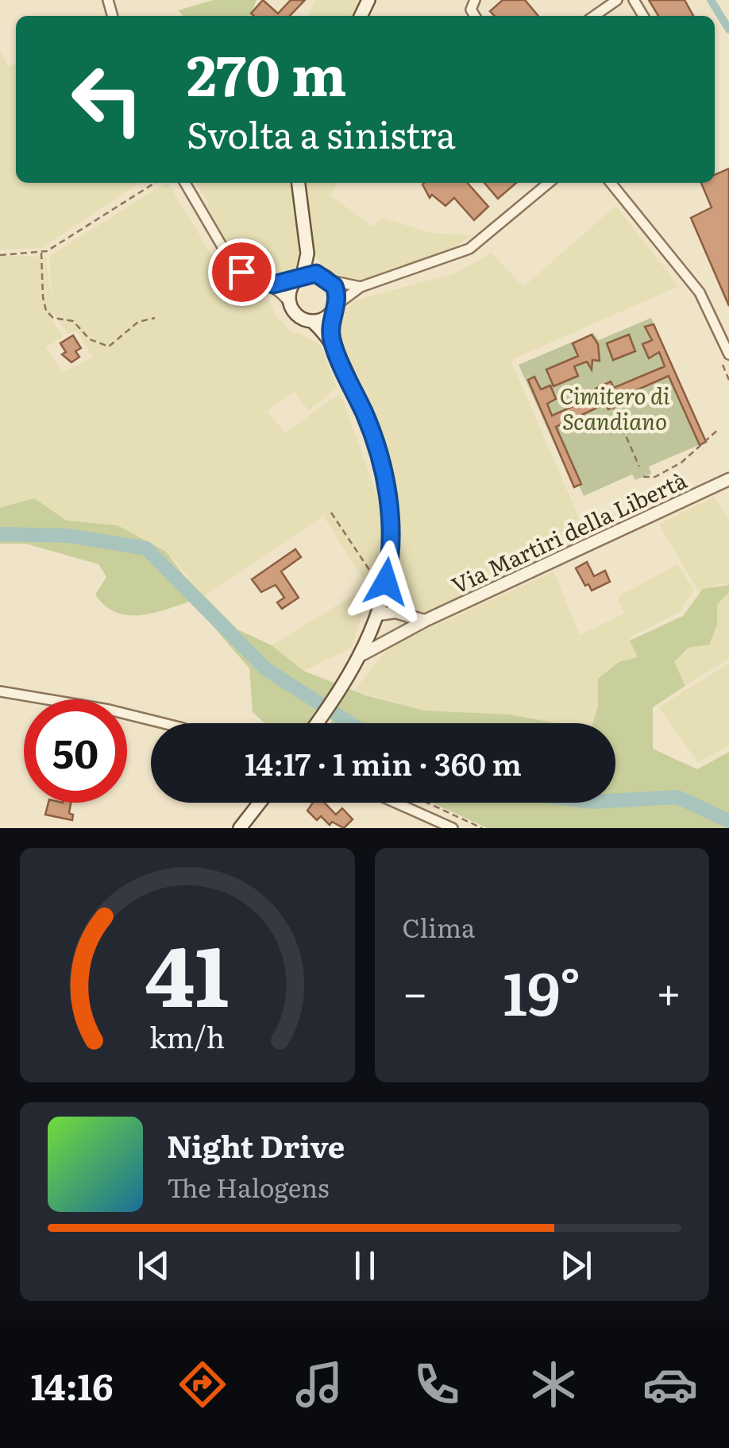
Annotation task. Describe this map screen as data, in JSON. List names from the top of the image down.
{
  "streets": {
    "street": ["Via Martiri della Libertà"]
  },
  "parks": ["Cimitero di Scandiano"],
  "page": {
    "turn": ["270 m", "Svolta a sinistra"],
    "limit": "50",
    "trip": "14:17 · 1 min · 360 m",
    "tile": "Clima",
    "heat": ["−", "19°", "+"],
    "song": ["Night Drive", "The Halogens"],
    "tabs": "14:16",
    "gauge": ["41", "km/h"]
  }
}
